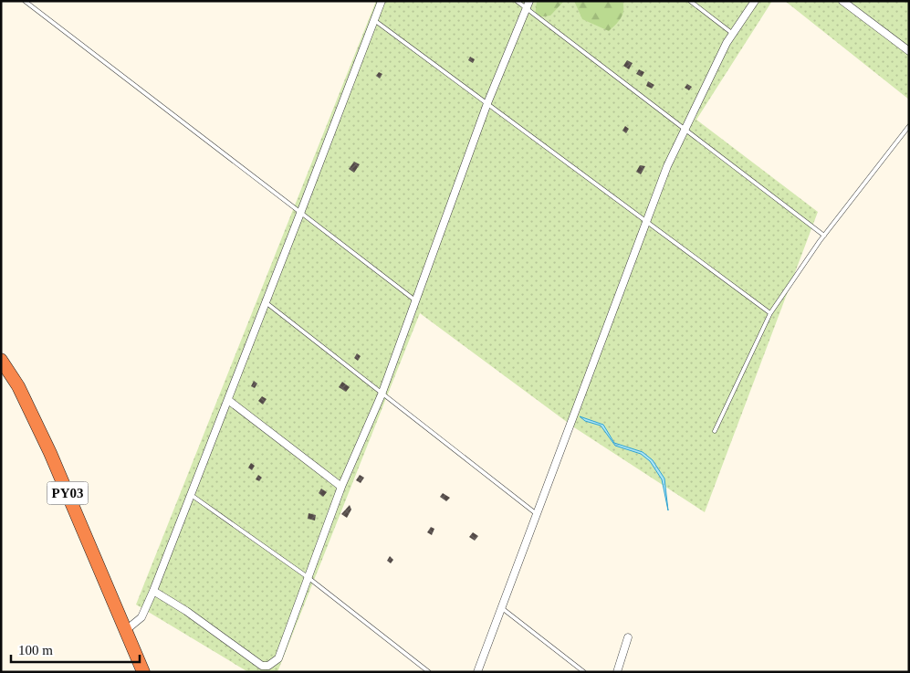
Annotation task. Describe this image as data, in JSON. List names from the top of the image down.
{
  "streets": {
    "highway": ["PY03"]
  },
  "scale_bar": "100 m"
}
